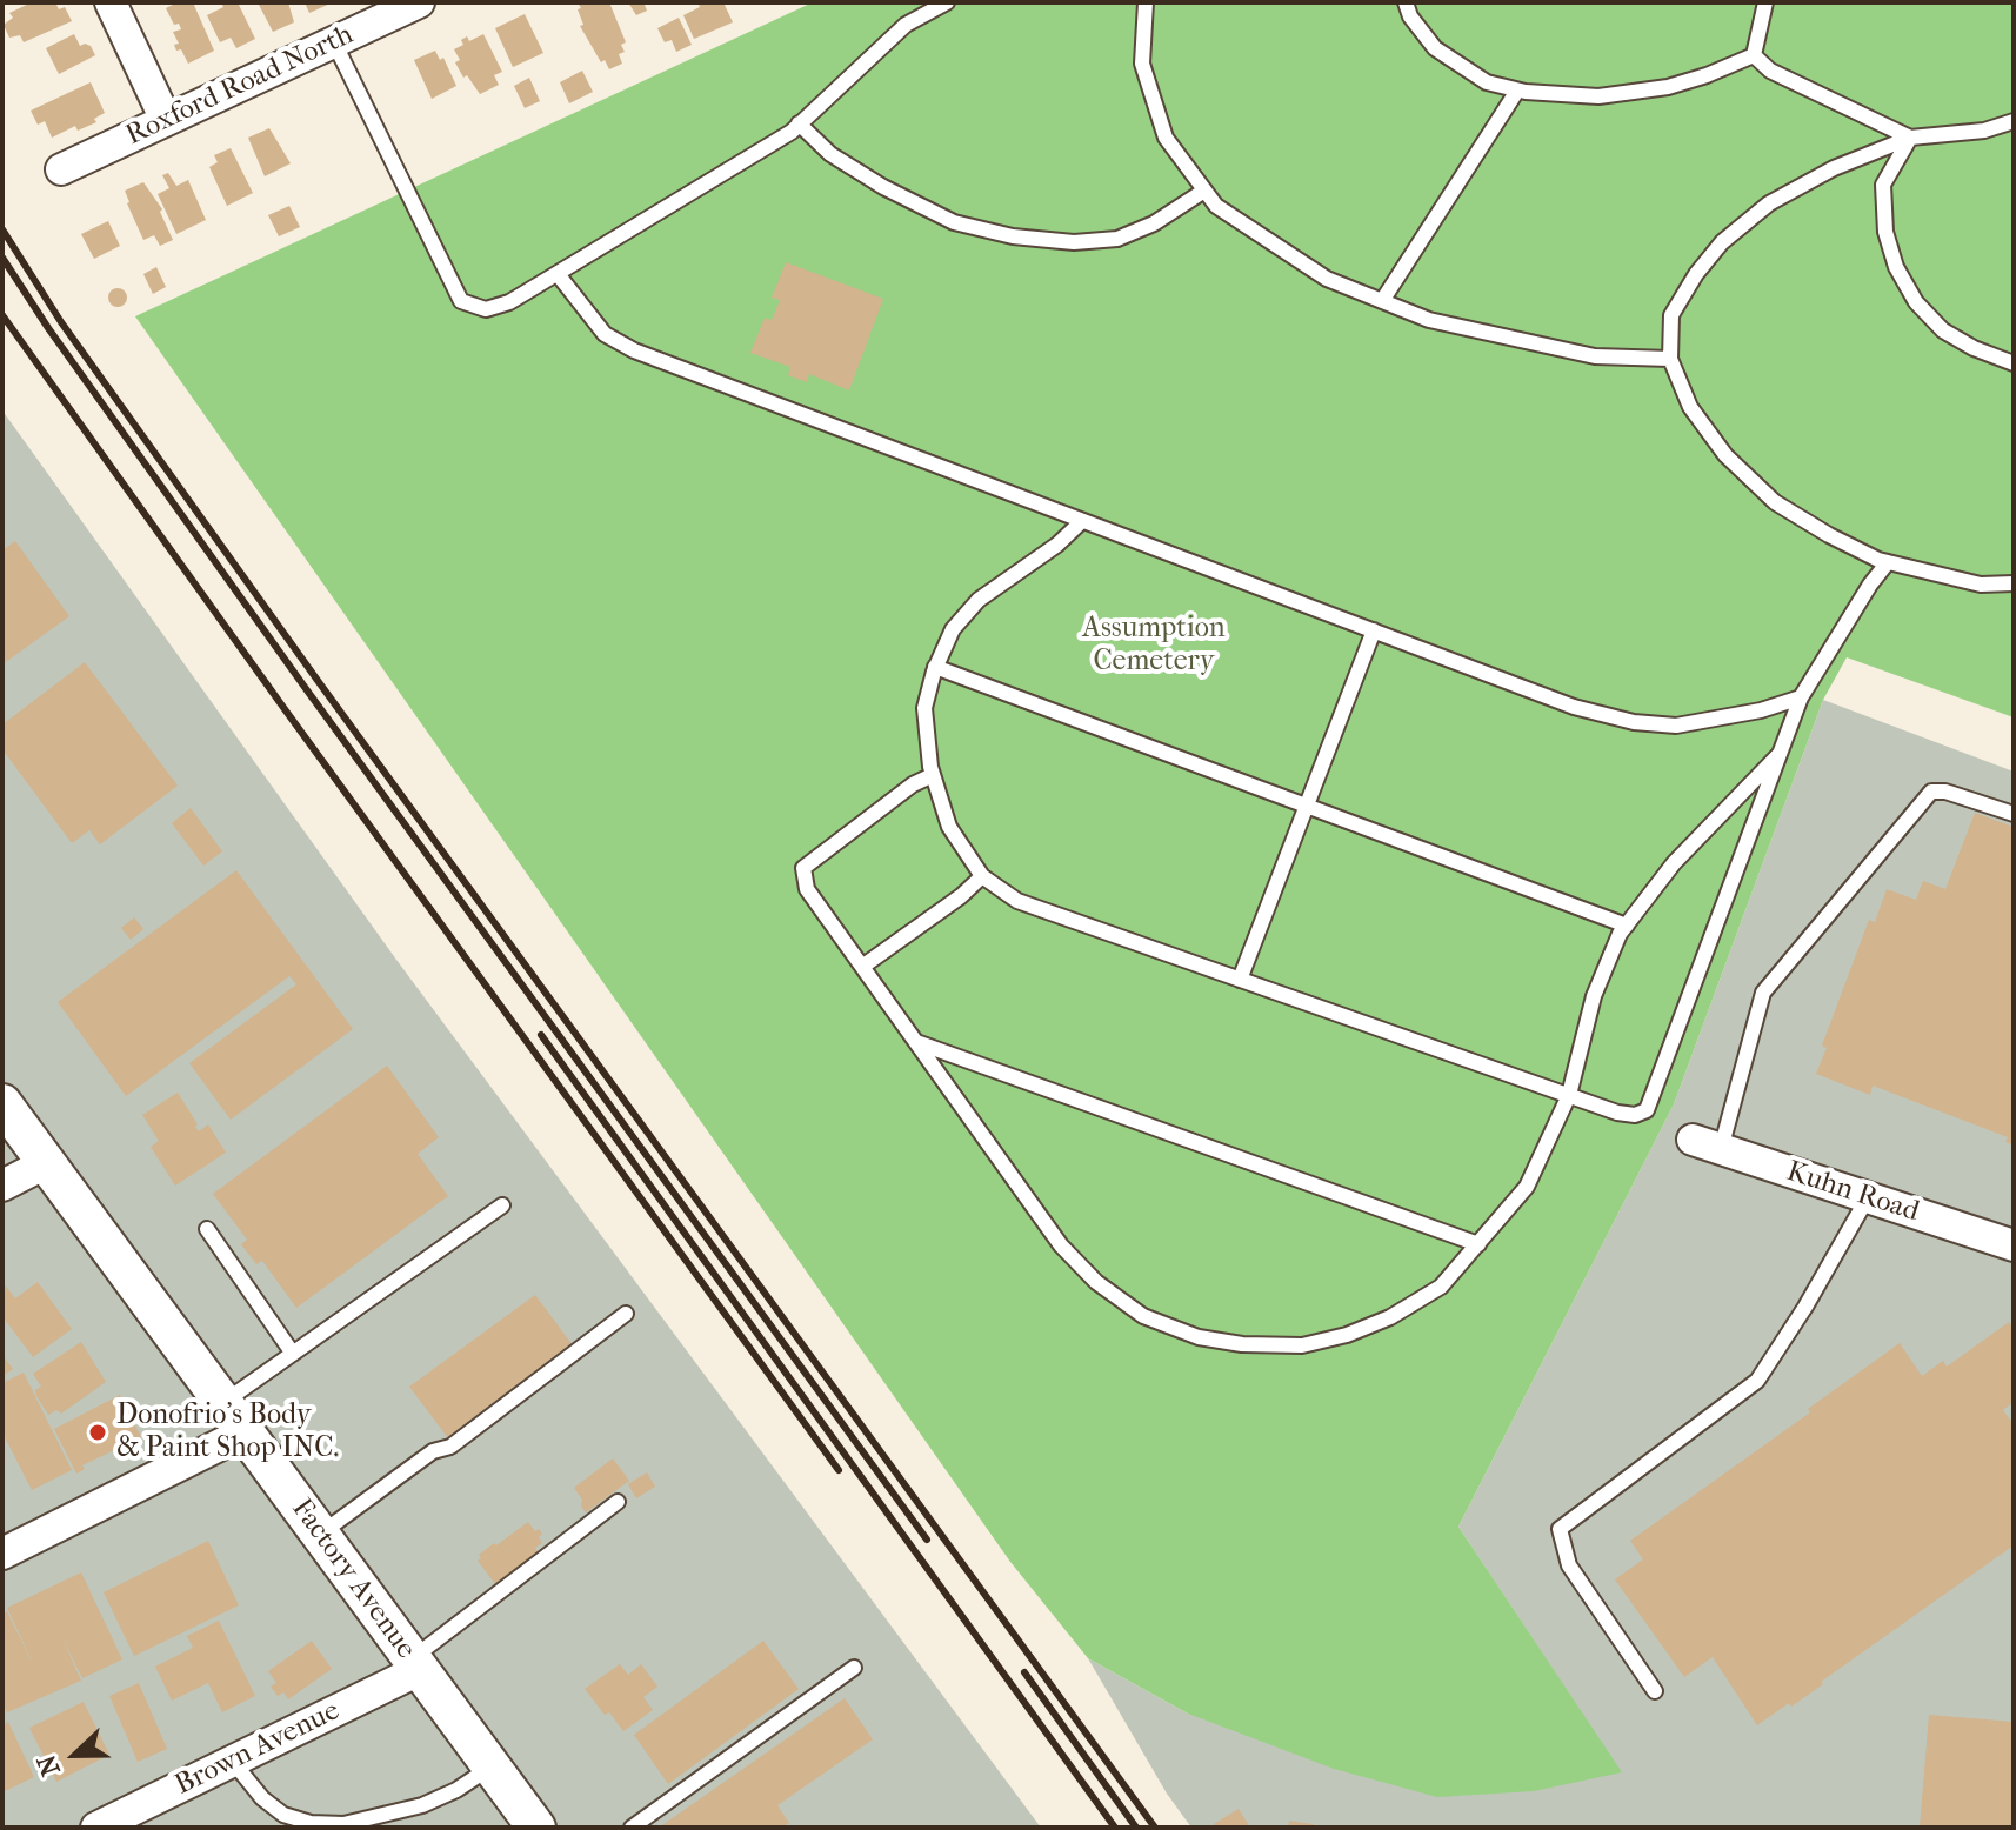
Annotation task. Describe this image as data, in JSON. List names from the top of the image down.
{
  "streets": {
    "street": [
      "Roxford Road North",
      "Kuhn Road",
      "Factory Avenue",
      "Brown Avenue"
    ]
  },
  "crossings": [
    ["Factory Avenue", "Brown Avenue"]
  ],
  "parks": ["Assumption Cemetery"],
  "places": ["Donofrio's Body & Paint Shop INC."],
  "north": "left"
}
